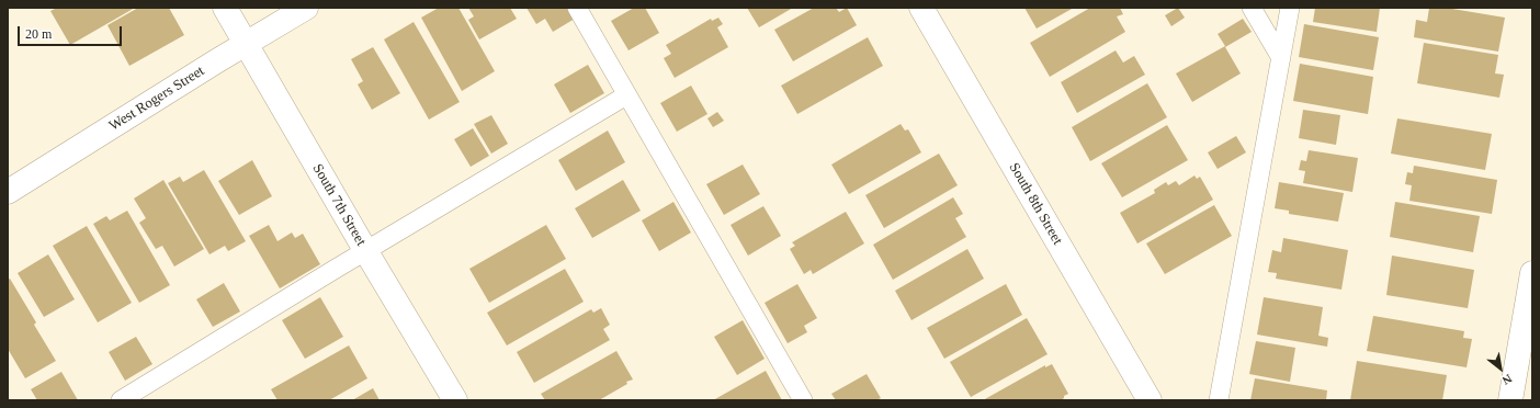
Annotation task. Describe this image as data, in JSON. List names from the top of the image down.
{
  "streets": {
    "street": ["West Rogers Street", "South 8th Street", "South 7th Street"]
  },
  "crossings": [
    ["West Rogers Street", "South 7th Street"]
  ],
  "scale_bar": "20 m",
  "north": "bottom right"
}
